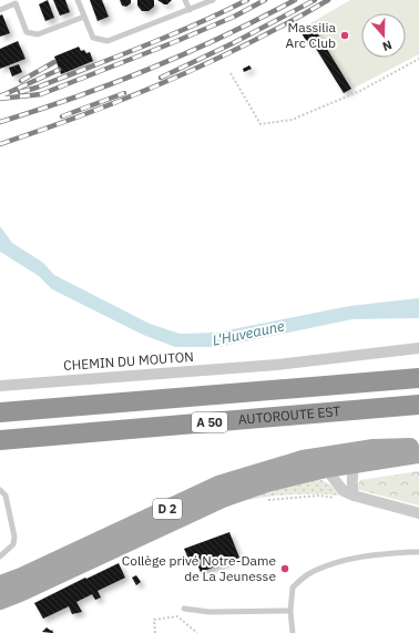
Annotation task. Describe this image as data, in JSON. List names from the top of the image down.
{
  "streets": {
    "highway": ["AUTOROUTE EST", "A 50"],
    "main road": ["D 2"],
    "street": ["CHEMIN DU MOUTON"]
  },
  "water": ["L'Huveaune"],
  "places": ["Massilia Arc Club", "Collège privé Notre-Dame de La Jeunesse"],
  "north": "bottom"
}
